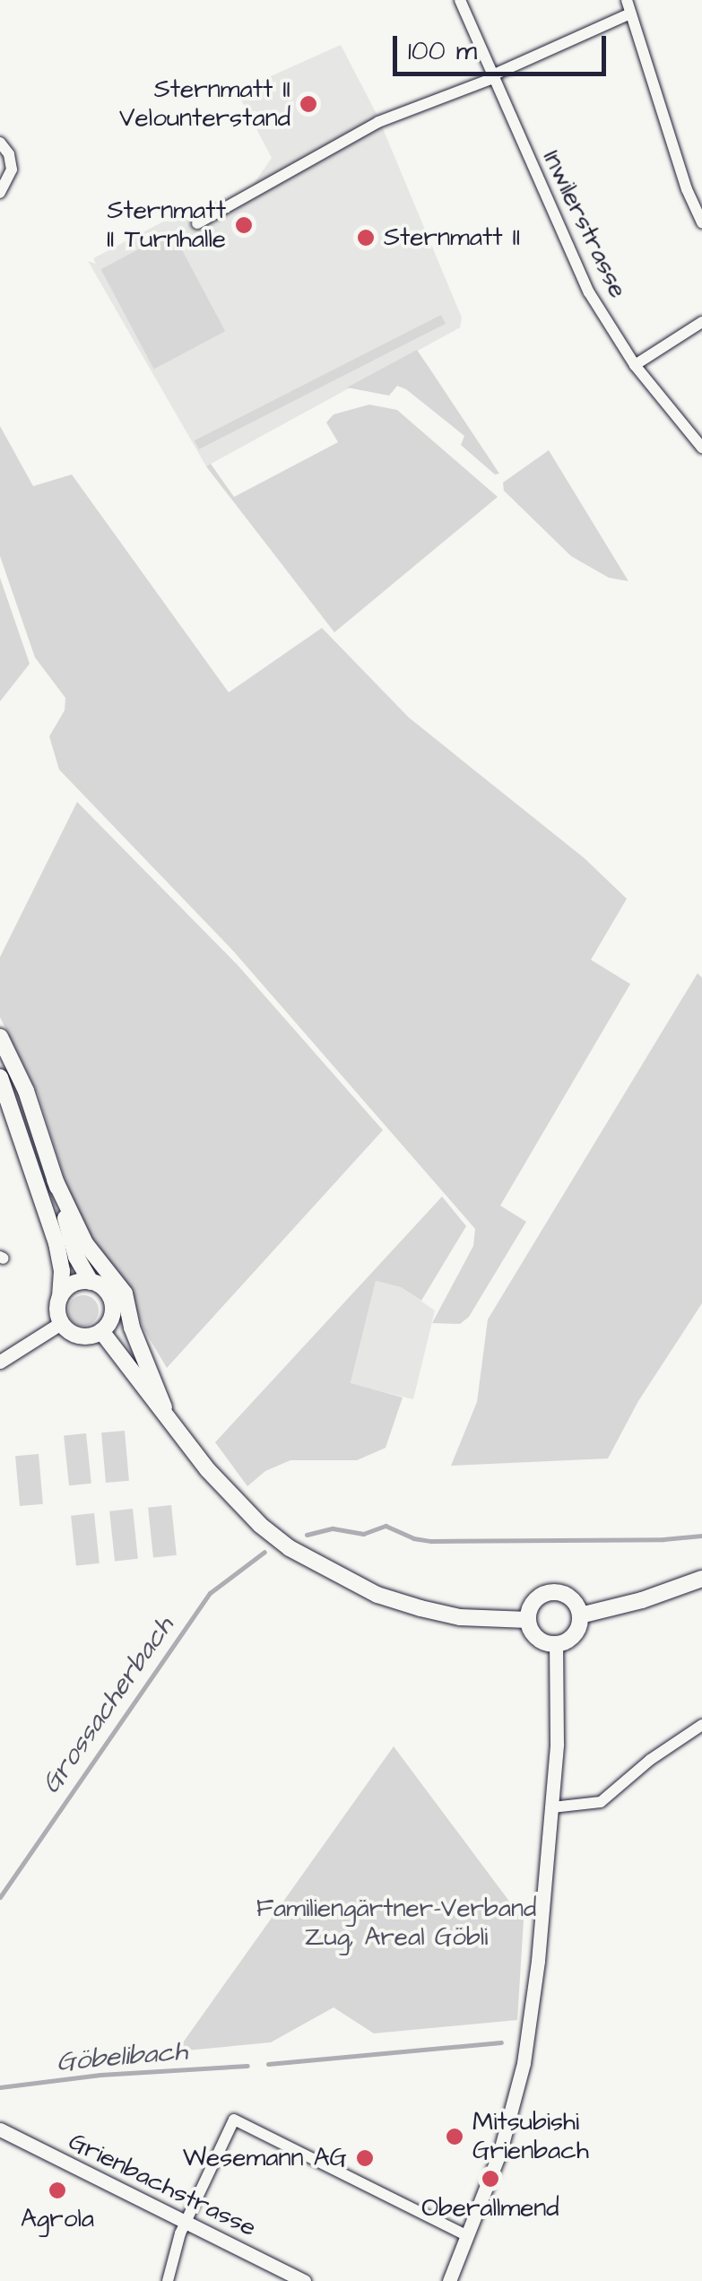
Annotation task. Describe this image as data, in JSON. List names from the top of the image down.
{
  "streets": {
    "street": ["Inwilerstrasse", "Grienbachstrasse"]
  },
  "water": ["Grossacherbach", "Göbelibach"],
  "parks": ["Familiengärtner-Verband Zug, Areal Göbli"],
  "places": [
    "Sternmatt II Velounterstand",
    "Sternmatt II Turnhalle",
    "Sternmatt II",
    "Mitsubishi Grienbach",
    "Wesemann AG",
    "Oberallmend",
    "Agrola"
  ],
  "scale_bar": "100 m"
}
